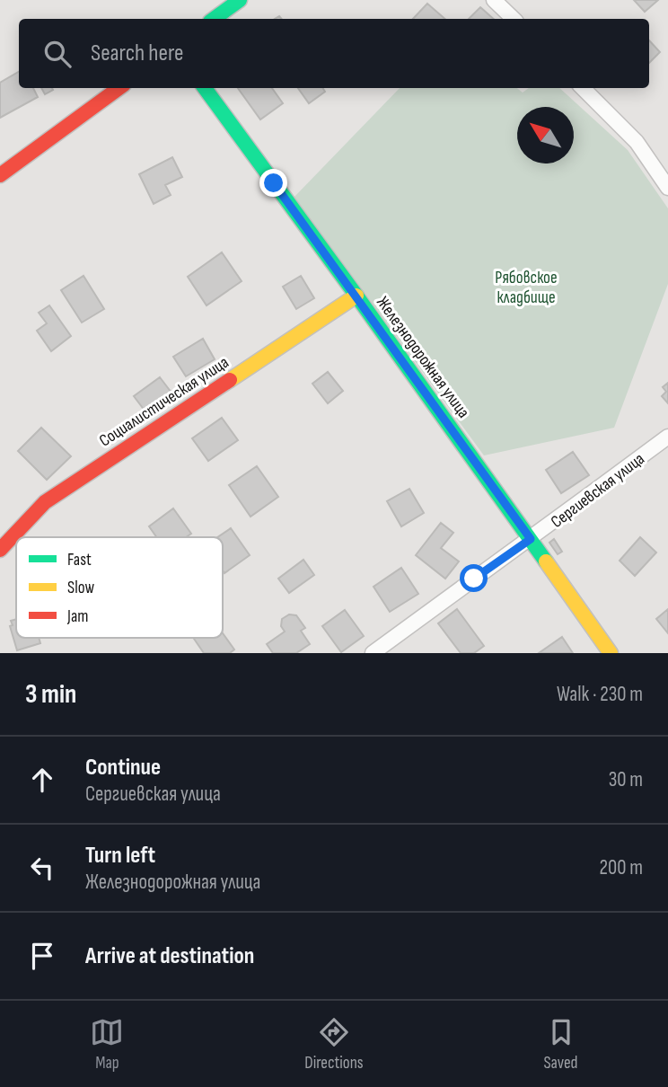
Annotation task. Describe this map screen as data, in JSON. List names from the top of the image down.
{
  "streets": {
    "street": ["Железнодорожная улица", "Социалистическая улица", "Сергиевская улица"]
  },
  "crossings": [
    ["Железнодорожная улица", "Социалистическая улица"],
    ["Железнодорожная улица", "Сергиевская улица"]
  ],
  "parks": ["Рябовское кладбище"],
  "legend": ["Fast", "Slow", "Jam"],
  "north": "top left",
  "page": {
    "search": "Search here",
    "heading": ["3 min", "Walk · 230 m"],
    "list": [
      ["Continue", "Сергиевская улица", "30 m"],
      ["Turn left", "Железнодорожная улица", "200 m"],
      "Arrive at destination"
    ],
    "nav": ["Map", "Directions", "Saved"]
  }
}
